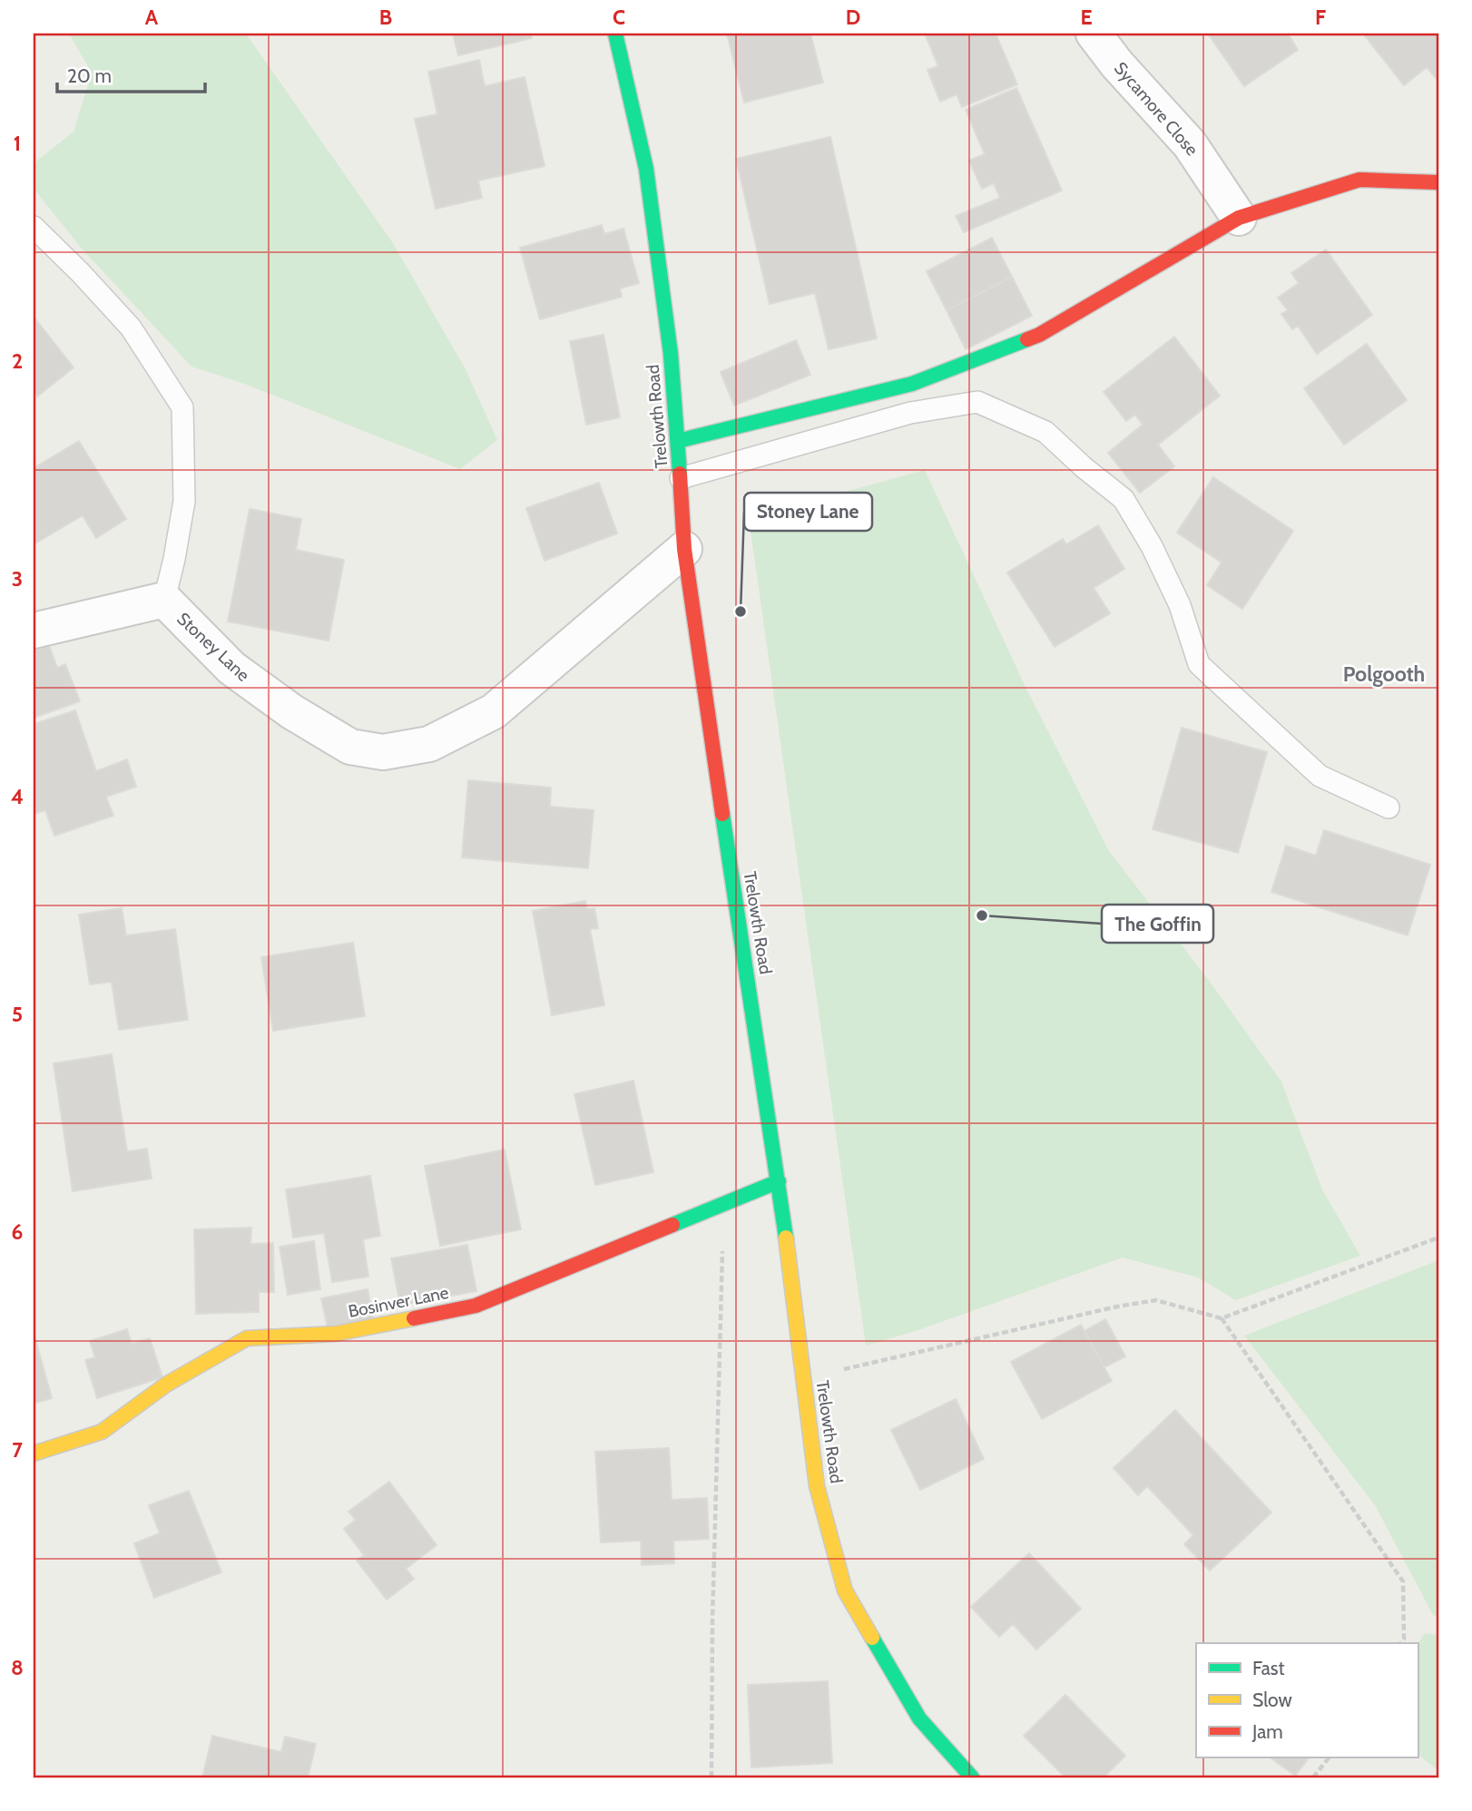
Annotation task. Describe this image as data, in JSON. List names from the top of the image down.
{
  "streets": {
    "street": [
      "Sycamore Close",
      "Trelowth Road",
      "Stoney Lane",
      "Bosinver Lane"
    ]
  },
  "crossings": [
    ["Trelowth Road", "Stoney Lane"],
    ["Trelowth Road", "Bosinver Lane"]
  ],
  "districts": ["Polgooth"],
  "places": ["Stoney Lane", "The Goffin"],
  "legend": ["Fast", "Slow", "Jam"],
  "scale_bar": "20 m",
  "grid": {
    "columns": [
      "A",
      "B",
      "C",
      "D",
      "E",
      "F"
    ],
    "rows": [
      "1",
      "2",
      "3",
      "4",
      "5",
      "6",
      "7",
      "8"
    ]
  }
}
